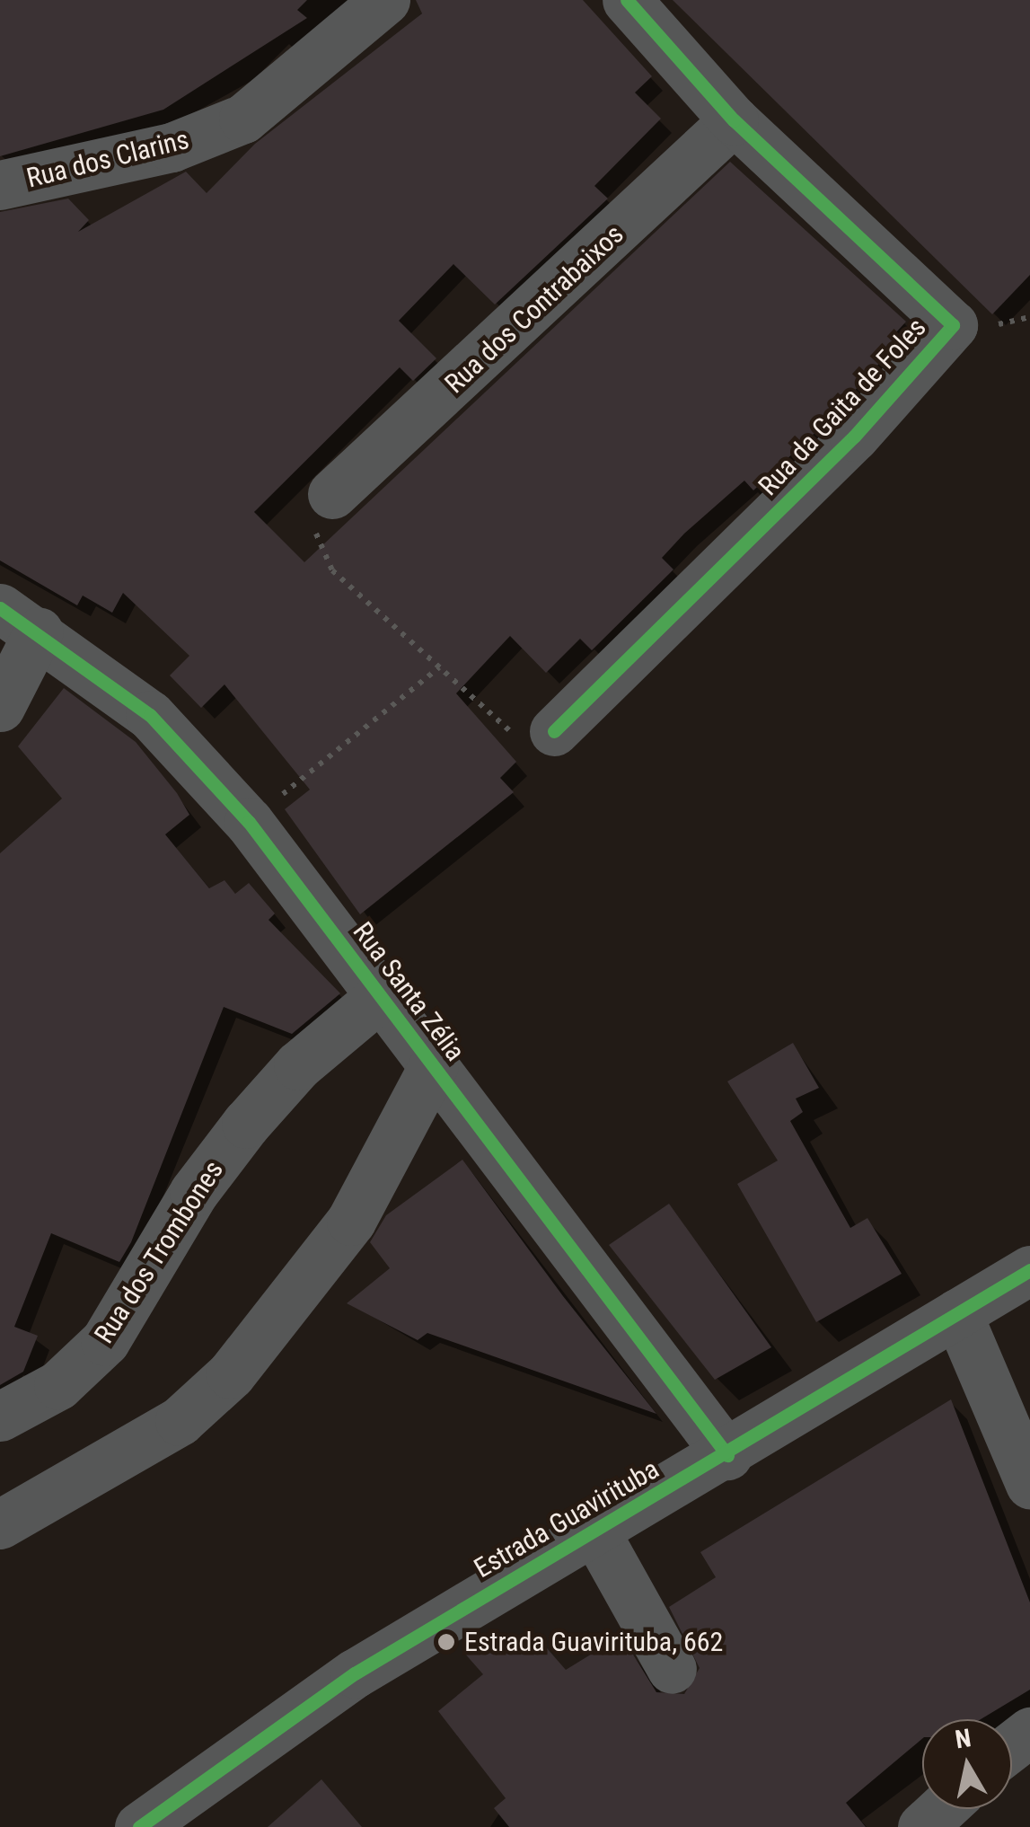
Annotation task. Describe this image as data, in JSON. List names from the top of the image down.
{
  "streets": {
    "street": [
      "Rua dos Clarins",
      "Rua dos Contrabaixos",
      "Rua da Gaita de Foles",
      "Rua Santa Zélia",
      "Rua dos Trombones",
      "Estrada Guavirituba"
    ]
  },
  "crossings": [
    ["Rua dos Contrabaixos", "Rua da Gaita de Foles"],
    ["Rua Santa Zélia", "Rua dos Trombones"],
    ["Rua Santa Zélia", "Estrada Guavirituba"]
  ],
  "places": ["Estrada Guavirituba, 662"],
  "north": "top"
}
